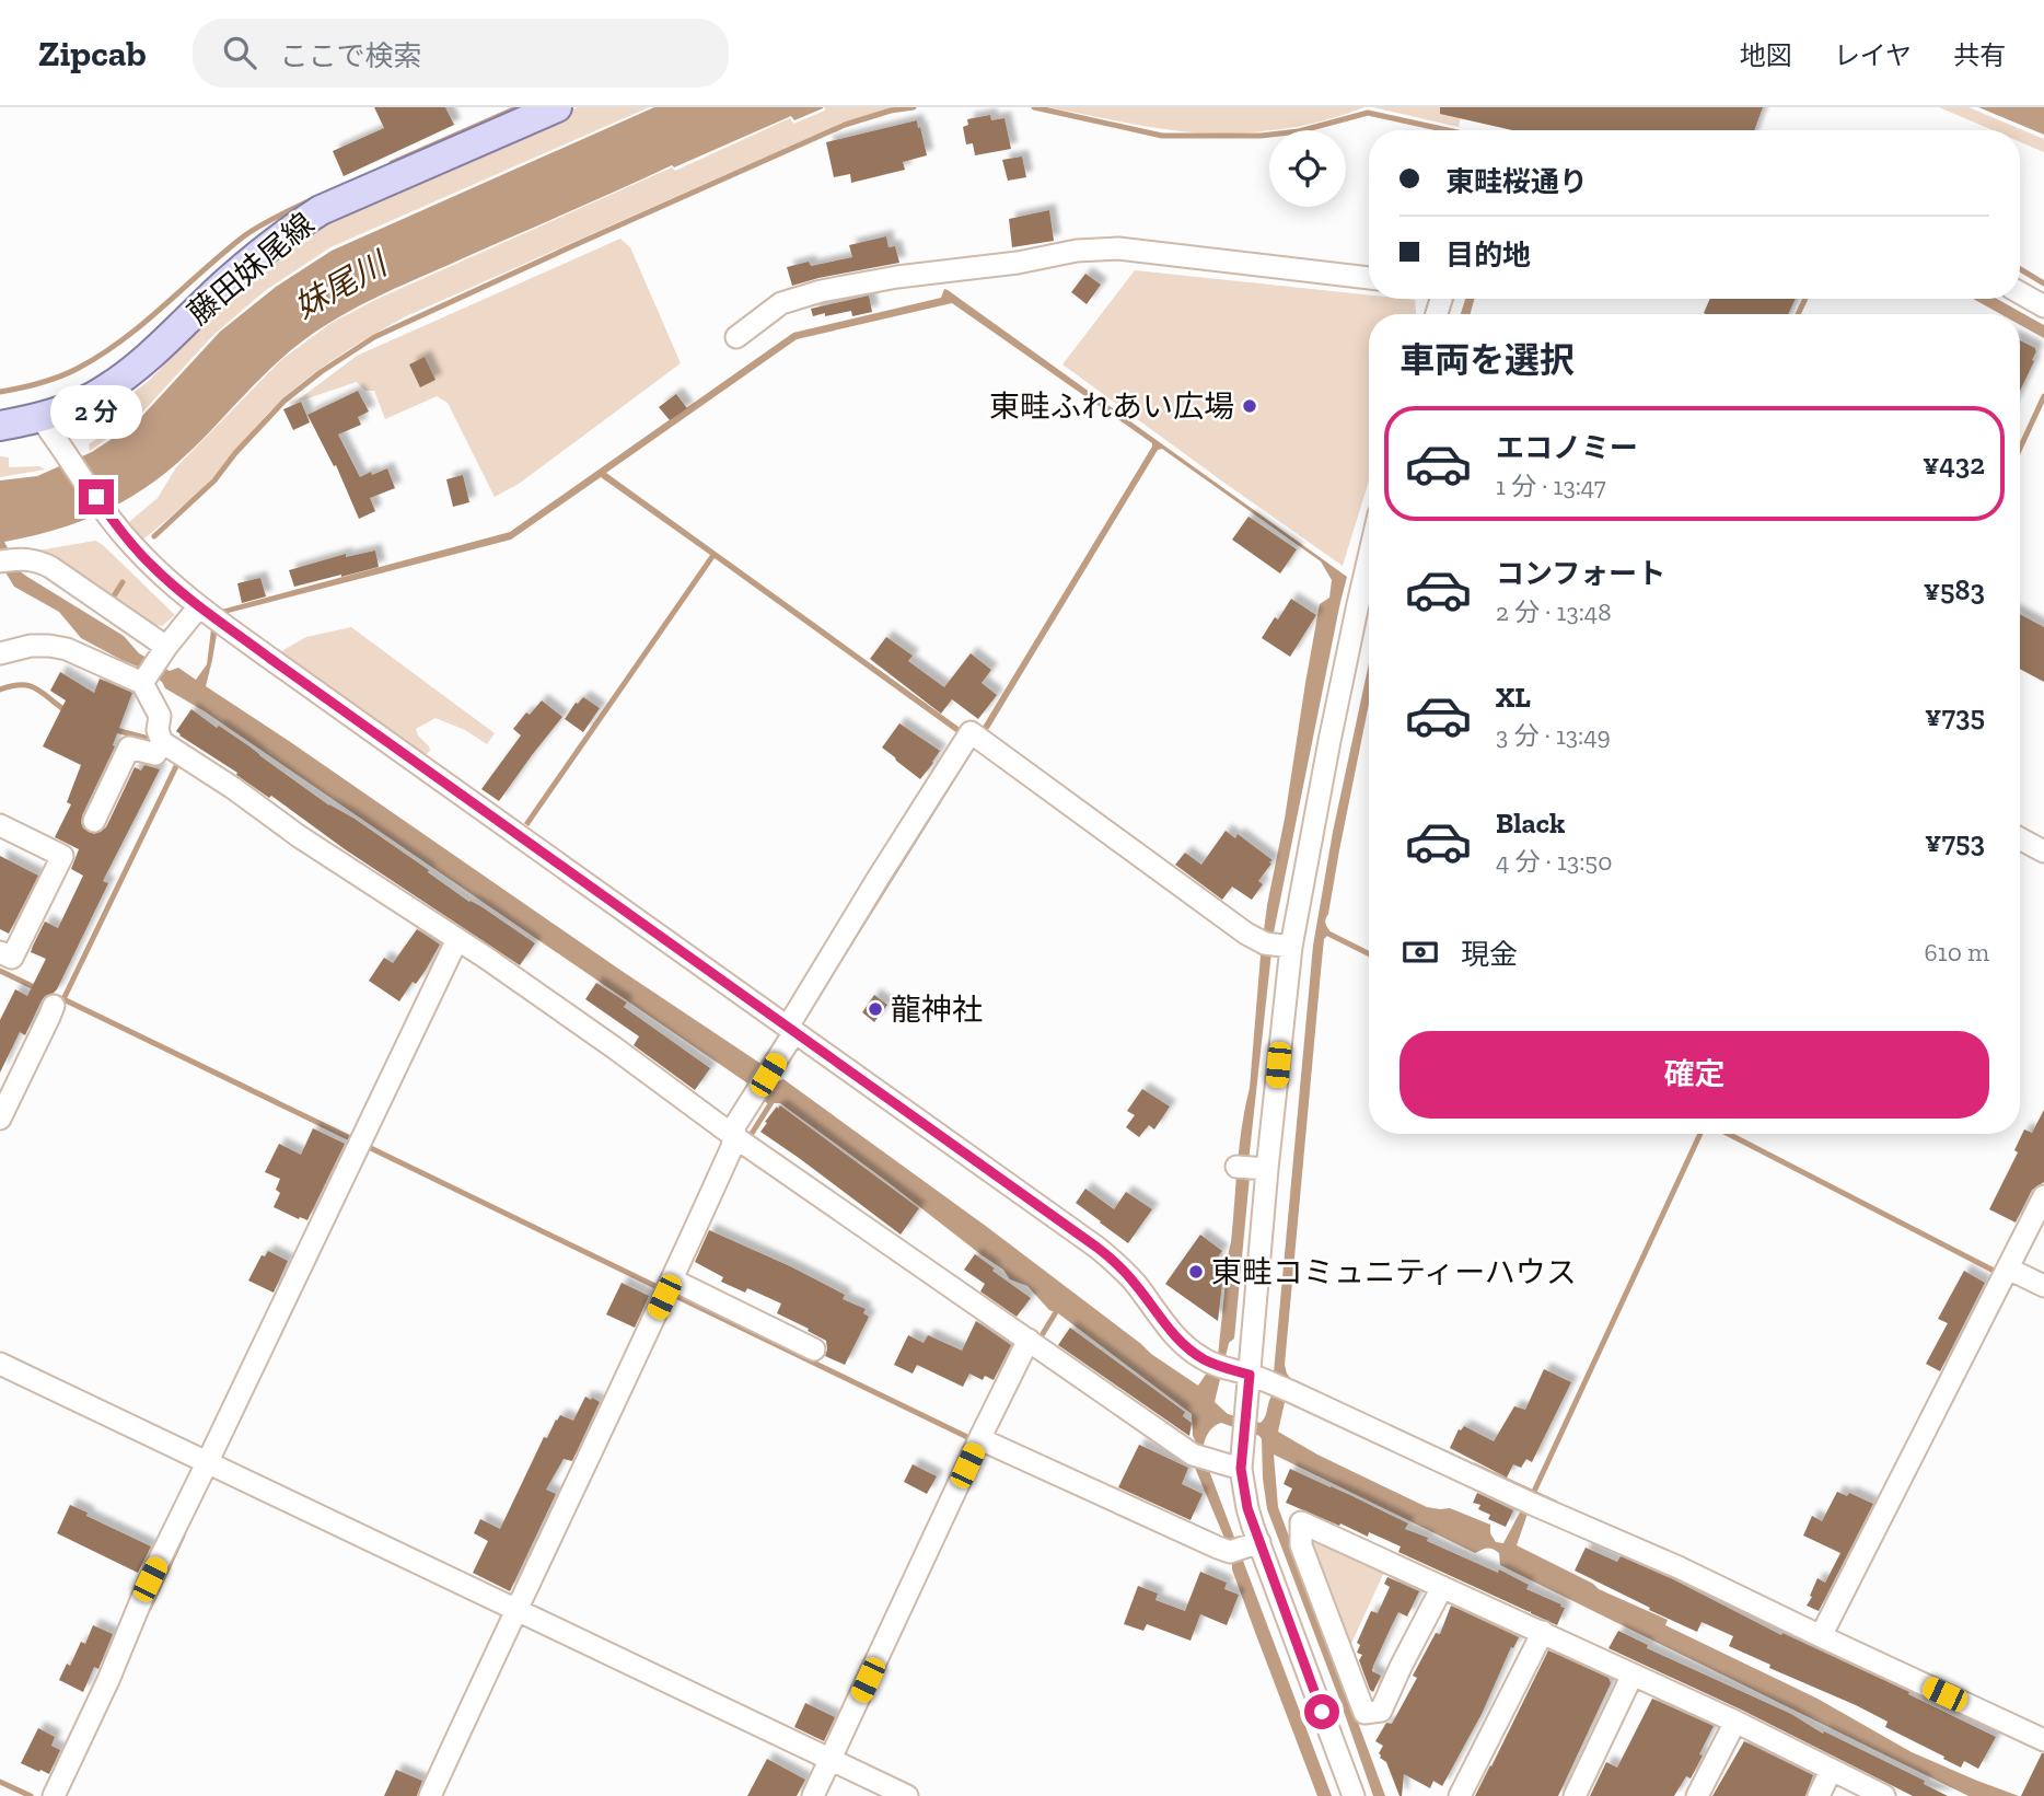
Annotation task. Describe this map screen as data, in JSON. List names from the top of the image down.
{
  "streets": {
    "main road": ["藤田妹尾線"]
  },
  "water": ["妹尾川"],
  "places": ["東畦ふれあい広場", "龍神社", "東畦コミュニティーハウス"],
  "page": {
    "header": "Zipcab",
    "search": "ここで検索",
    "nav": ["地図", "レイヤ", "共有"],
    "banner": ["東畦桜通り", "目的地"],
    "heading": "車両を選択",
    "bubble": "2 分",
    "list": [
      {
        "name": "エコノミー",
        "note": "1 分 · 13:47",
        "value": "¥432"
      },
      {
        "name": "コンフォート",
        "note": "2 分 · 13:48",
        "value": "¥583"
      },
      {
        "name": "XL",
        "note": "3 分 · 13:49",
        "value": "¥735"
      },
      {
        "name": "Black",
        "note": "4 分 · 13:50",
        "value": "¥753"
      }
    ],
    "pay": ["現金", "610 m"],
    "buttons": "確定"
  }
}
